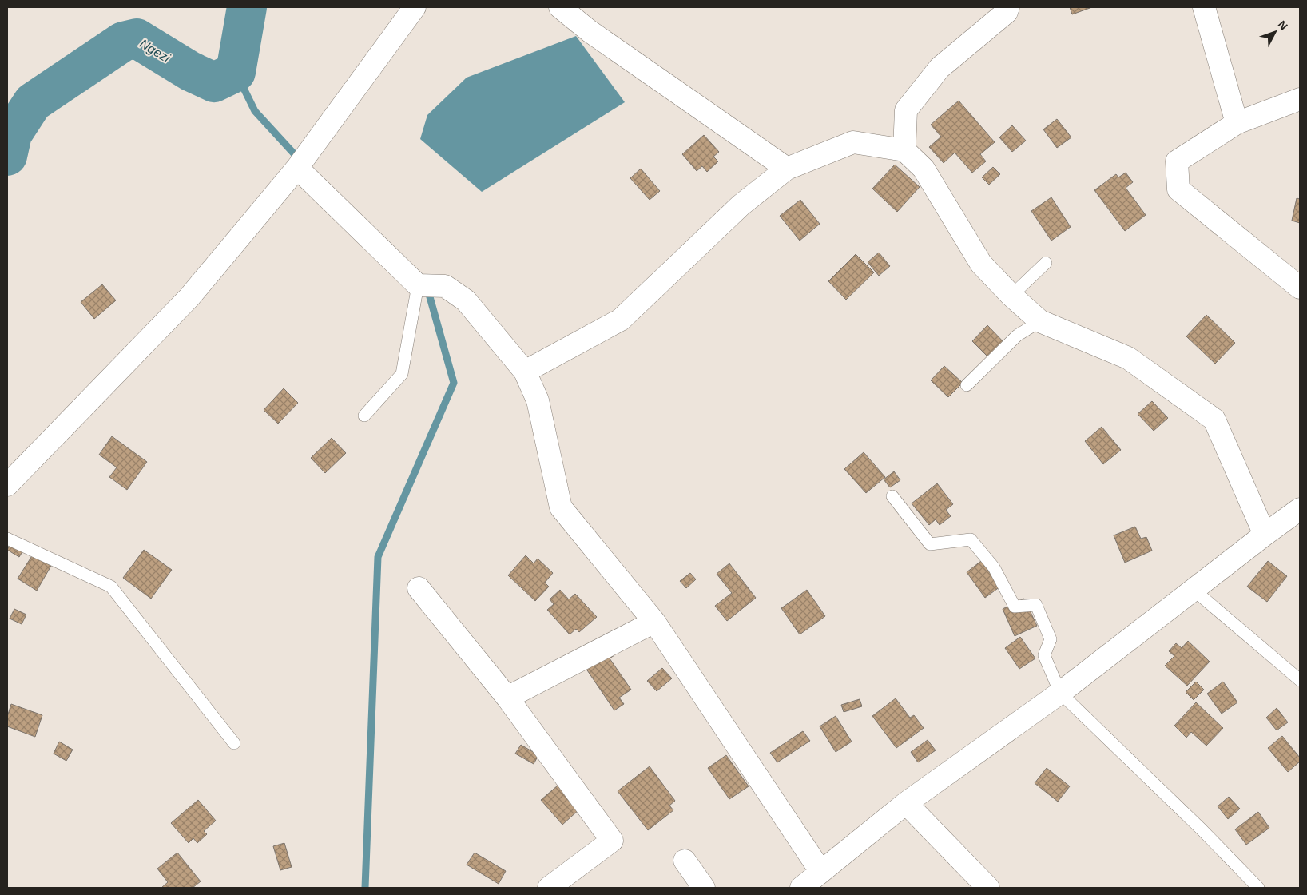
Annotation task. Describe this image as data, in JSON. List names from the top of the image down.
{
  "water": ["Ngezi"],
  "north": "top right"
}
